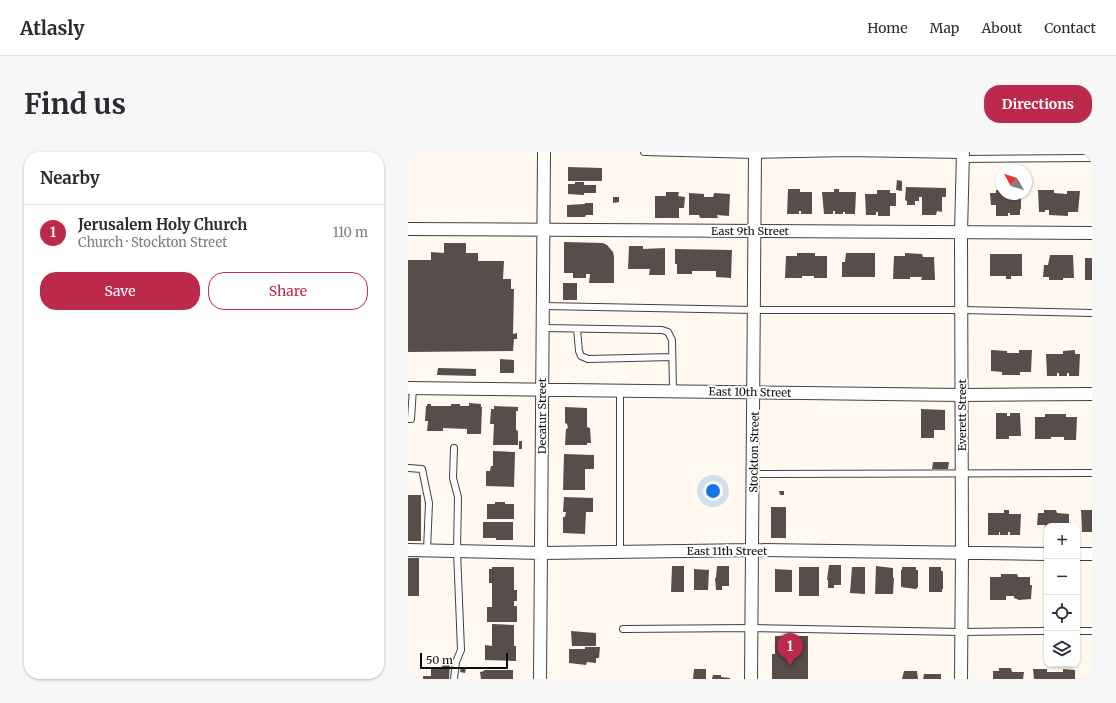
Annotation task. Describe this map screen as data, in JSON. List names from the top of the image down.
{
  "streets": {
    "street": [
      "East 9th Street",
      "East 10th Street",
      "Everett Street",
      "Decatur Street",
      "Stockton Street",
      "East 11th Street"
    ]
  },
  "crossings": [
    ["East 9th Street", "Everett Street"],
    ["East 9th Street", "Decatur Street"],
    ["East 9th Street", "Stockton Street"],
    ["East 10th Street", "Everett Street"],
    ["East 10th Street", "Decatur Street"],
    ["East 10th Street", "Stockton Street"],
    ["Everett Street", "East 11th Street"],
    ["Decatur Street", "East 11th Street"],
    ["Stockton Street", "East 11th Street"]
  ],
  "scale_bar": "50 m",
  "north": "top left",
  "page": {
    "header": "Atlasly",
    "nav": [
      "Home",
      "Map",
      "About",
      "Contact"
    ],
    "buttons": [
      "Directions",
      ["Save", "Share"]
    ],
    "title": "Find us",
    "heading": "Nearby",
    "list": [
      {
        "mark": "1",
        "name": "Jerusalem Holy Church",
        "note": "Church · Stockton Street",
        "value": "110 m"
      }
    ],
    "map_buttons": ["+", "−"],
    "pins": "1",
    "scale": "50 m"
  }
}
